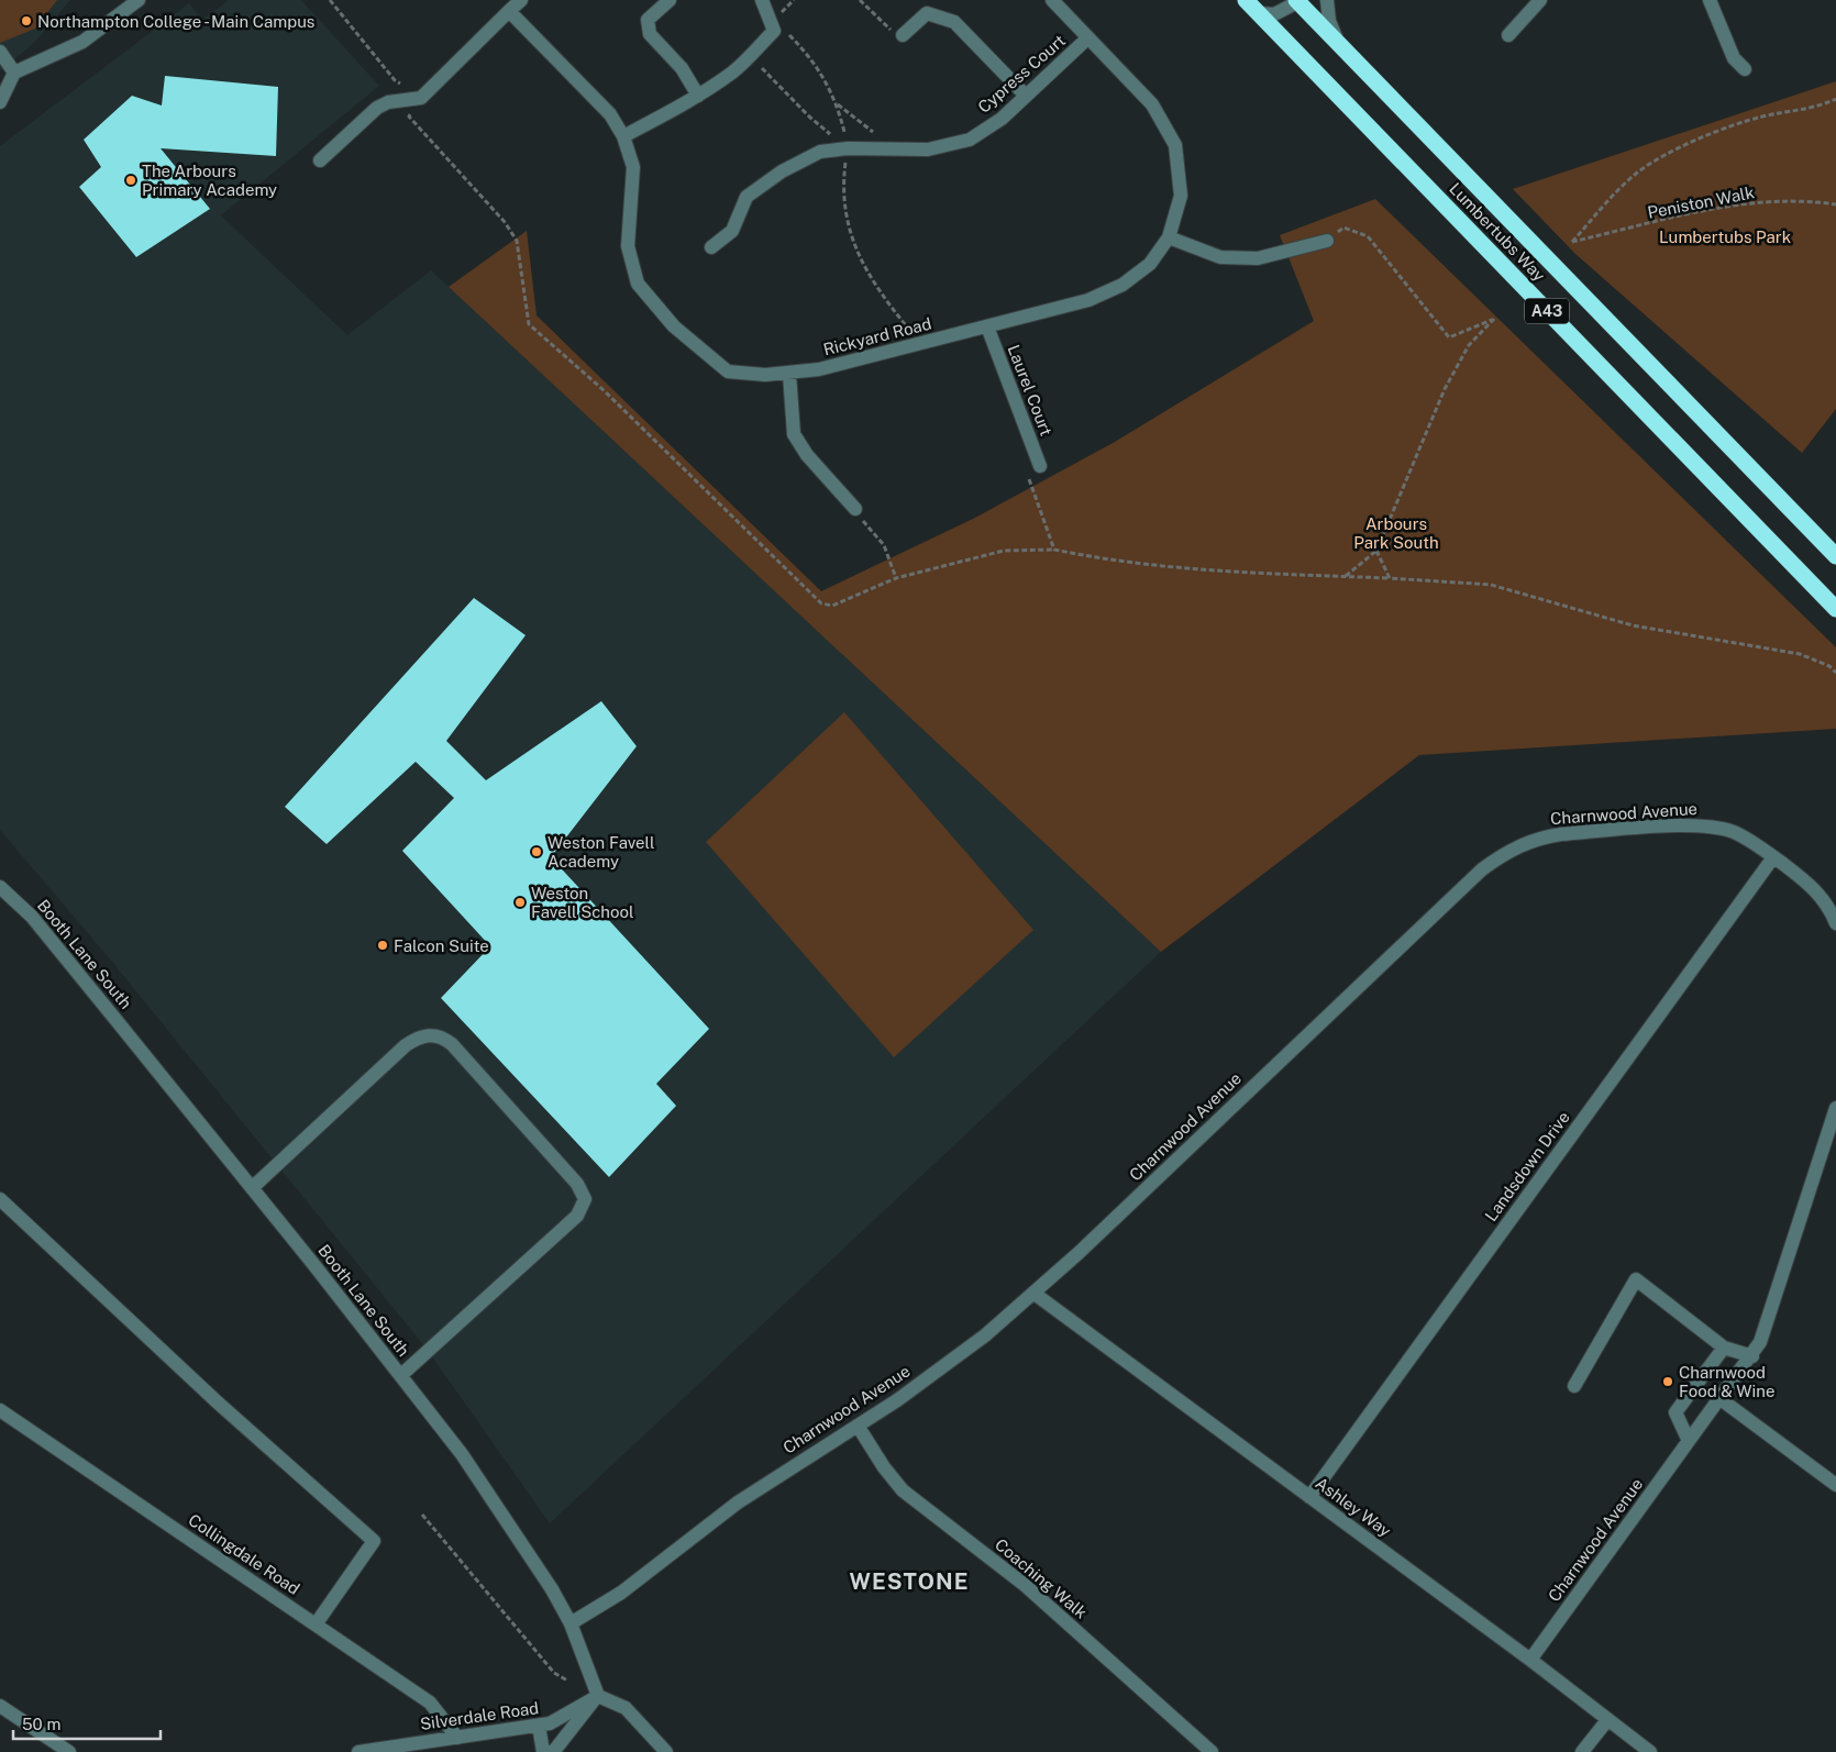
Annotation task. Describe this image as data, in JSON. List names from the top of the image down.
{
  "streets": {
    "highway": ["Lumbertubs Way", "A43"],
    "street": [
      "Cypress Court",
      "Rickyard Road",
      "Laurel Court",
      "Charnwood Avenue",
      "Booth Lane South",
      "Landsdown Drive",
      "Ashley Way",
      "Collingdale Road",
      "Coaching Walk",
      "Silverdale Road"
    ],
    "path": ["Peniston Walk"]
  },
  "crossings": [
    ["Cypress Court", "Rickyard Road"],
    ["Rickyard Road", "Laurel Court"],
    ["Charnwood Avenue", "Booth Lane South"],
    ["Charnwood Avenue", "Landsdown Drive"],
    ["Charnwood Avenue", "Ashley Way"],
    ["Charnwood Avenue", "Coaching Walk"],
    ["Booth Lane South", "Silverdale Road"],
    ["Landsdown Drive", "Ashley Way"],
    ["Collingdale Road", "Silverdale Road"]
  ],
  "districts": ["WESTONE"],
  "parks": ["Lumbertubs Park", "Arbours Park South"],
  "places": [
    "Northampton College - Main Campus",
    "The Arbours Primary Academy",
    "Weston Favell Academy",
    "Weston Favell School",
    "Falcon Suite",
    "Charnwood Food & Wine"
  ],
  "scale_bar": "50 m"
}
